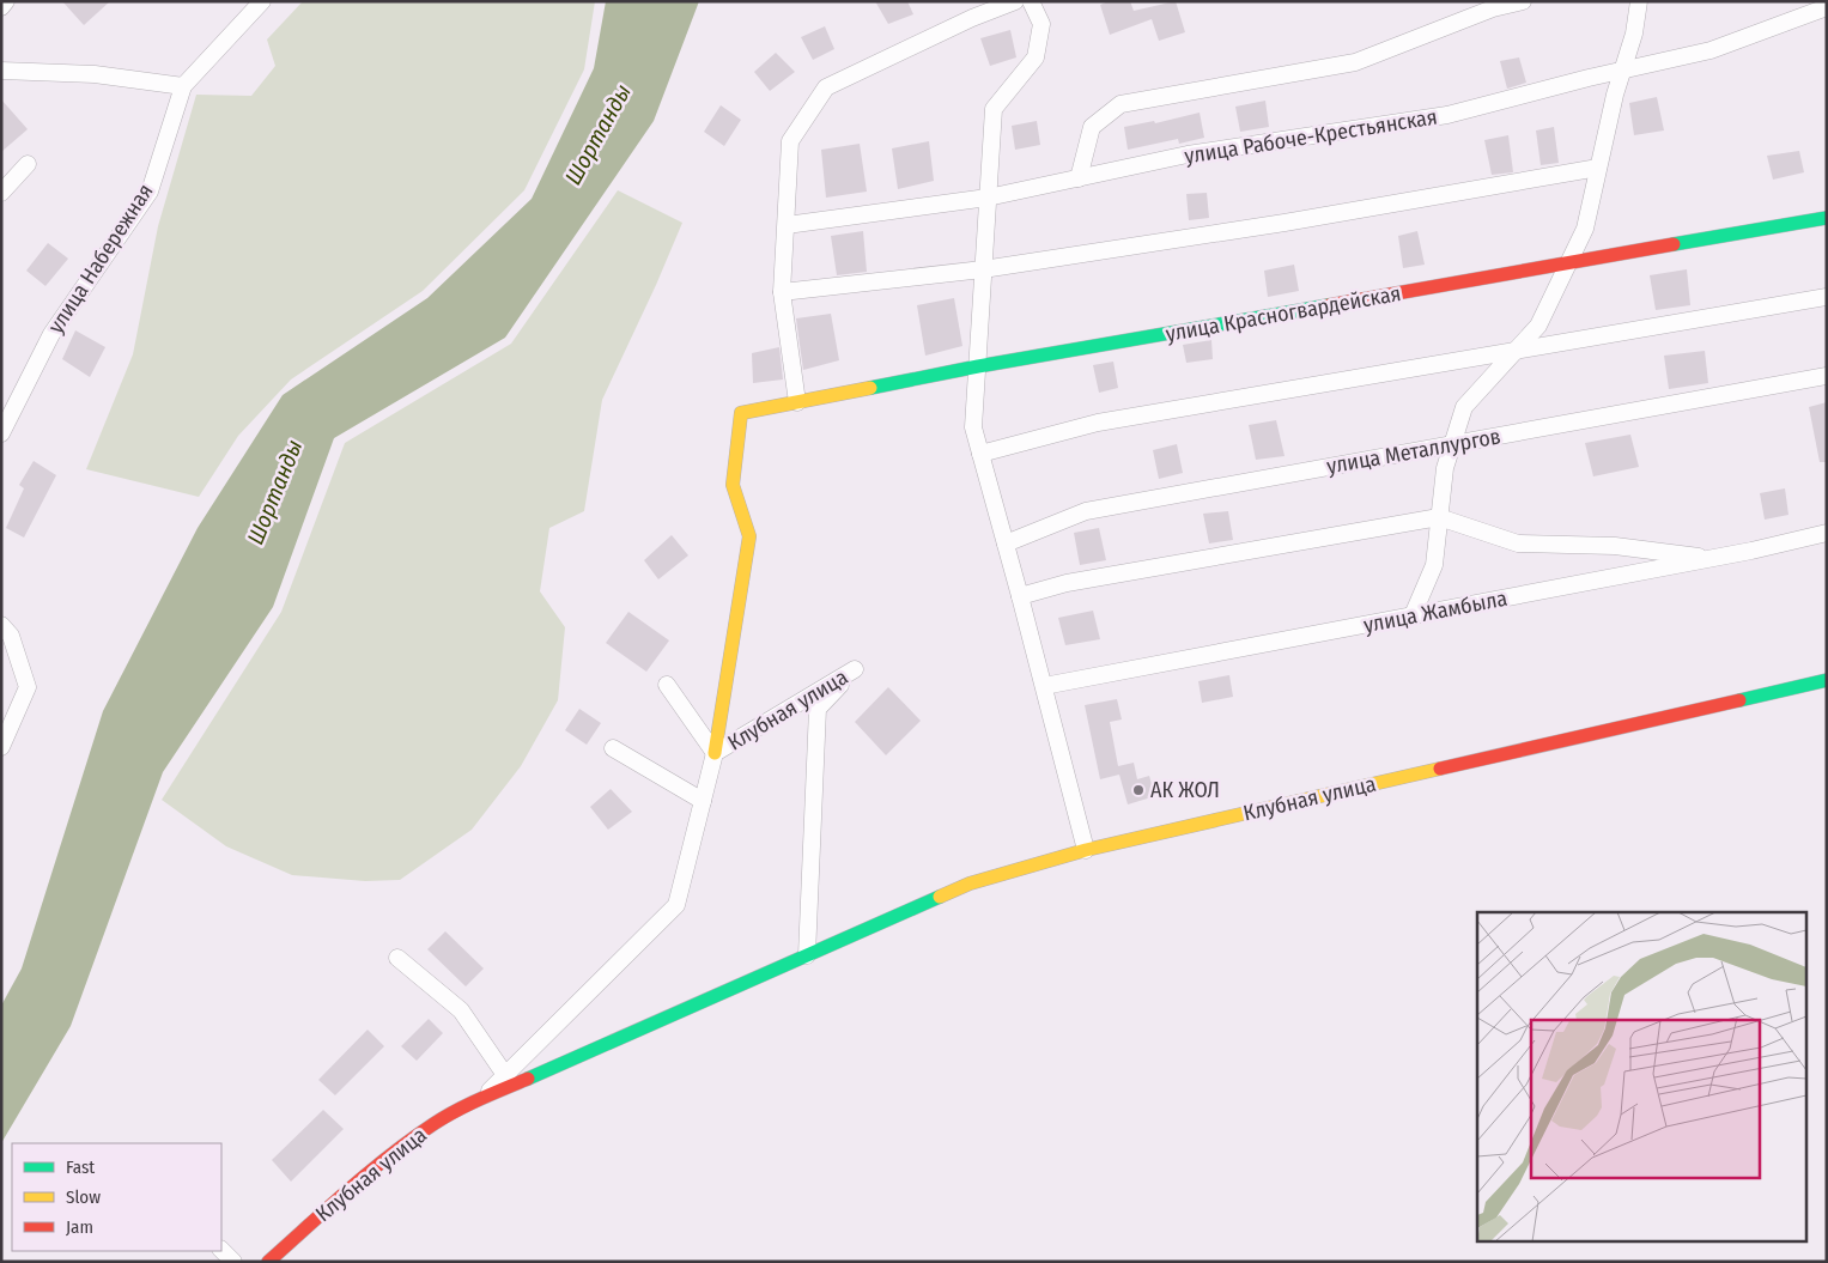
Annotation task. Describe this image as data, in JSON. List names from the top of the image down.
{
  "streets": {
    "street": [
      "улица Рабоче-Крестьянская",
      "улица Набережная",
      "улица Красногвардейская",
      "улица Металлургов",
      "улица Жамбыла",
      "Клубная улица"
    ]
  },
  "crossings": [
    ["улица Красногвардейская", "Клубная улица"]
  ],
  "water": ["Шортанды"],
  "places": ["АК ЖОЛ"],
  "legend": ["Fast", "Slow", "Jam"]
}
